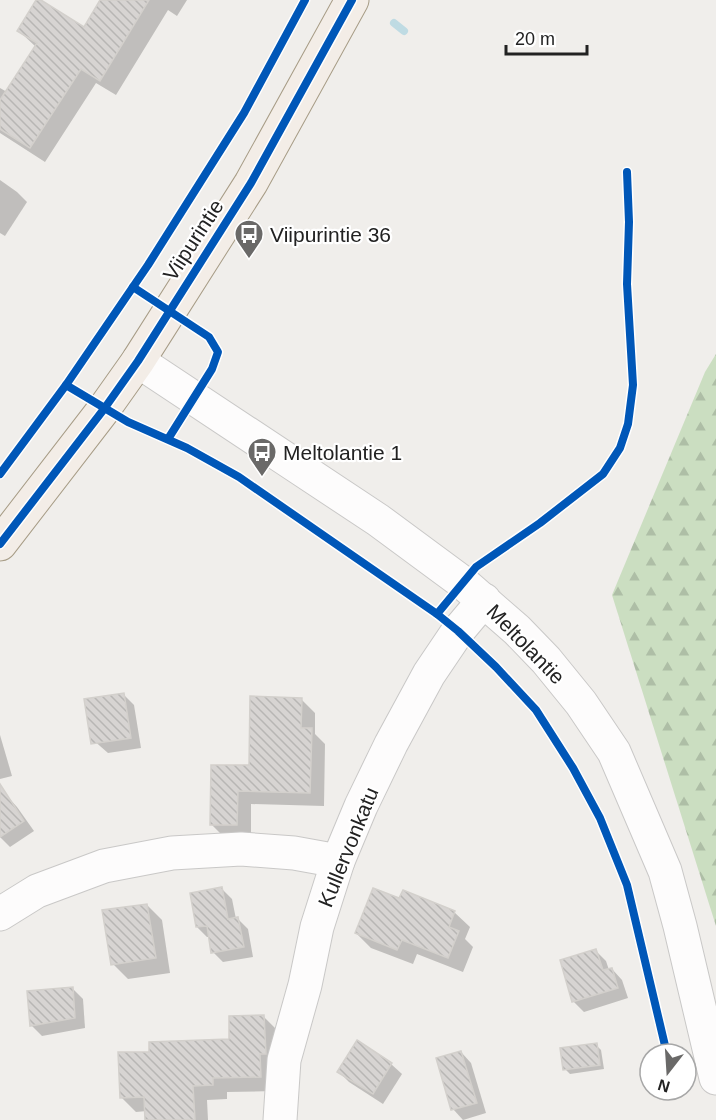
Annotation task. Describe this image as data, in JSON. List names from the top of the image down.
{
  "streets": {
    "main road": ["Viipurintie"],
    "street": ["Meltolantie", "Kullervonkatu"]
  },
  "crossings": [
    ["Viipurintie", "Meltolantie"],
    ["Meltolantie", "Kullervonkatu"]
  ],
  "places": {
    "bus stop": ["Viipurintie 36", "Meltolantie 1"]
  },
  "scale_bar": "20 m",
  "north": "bottom"
}
